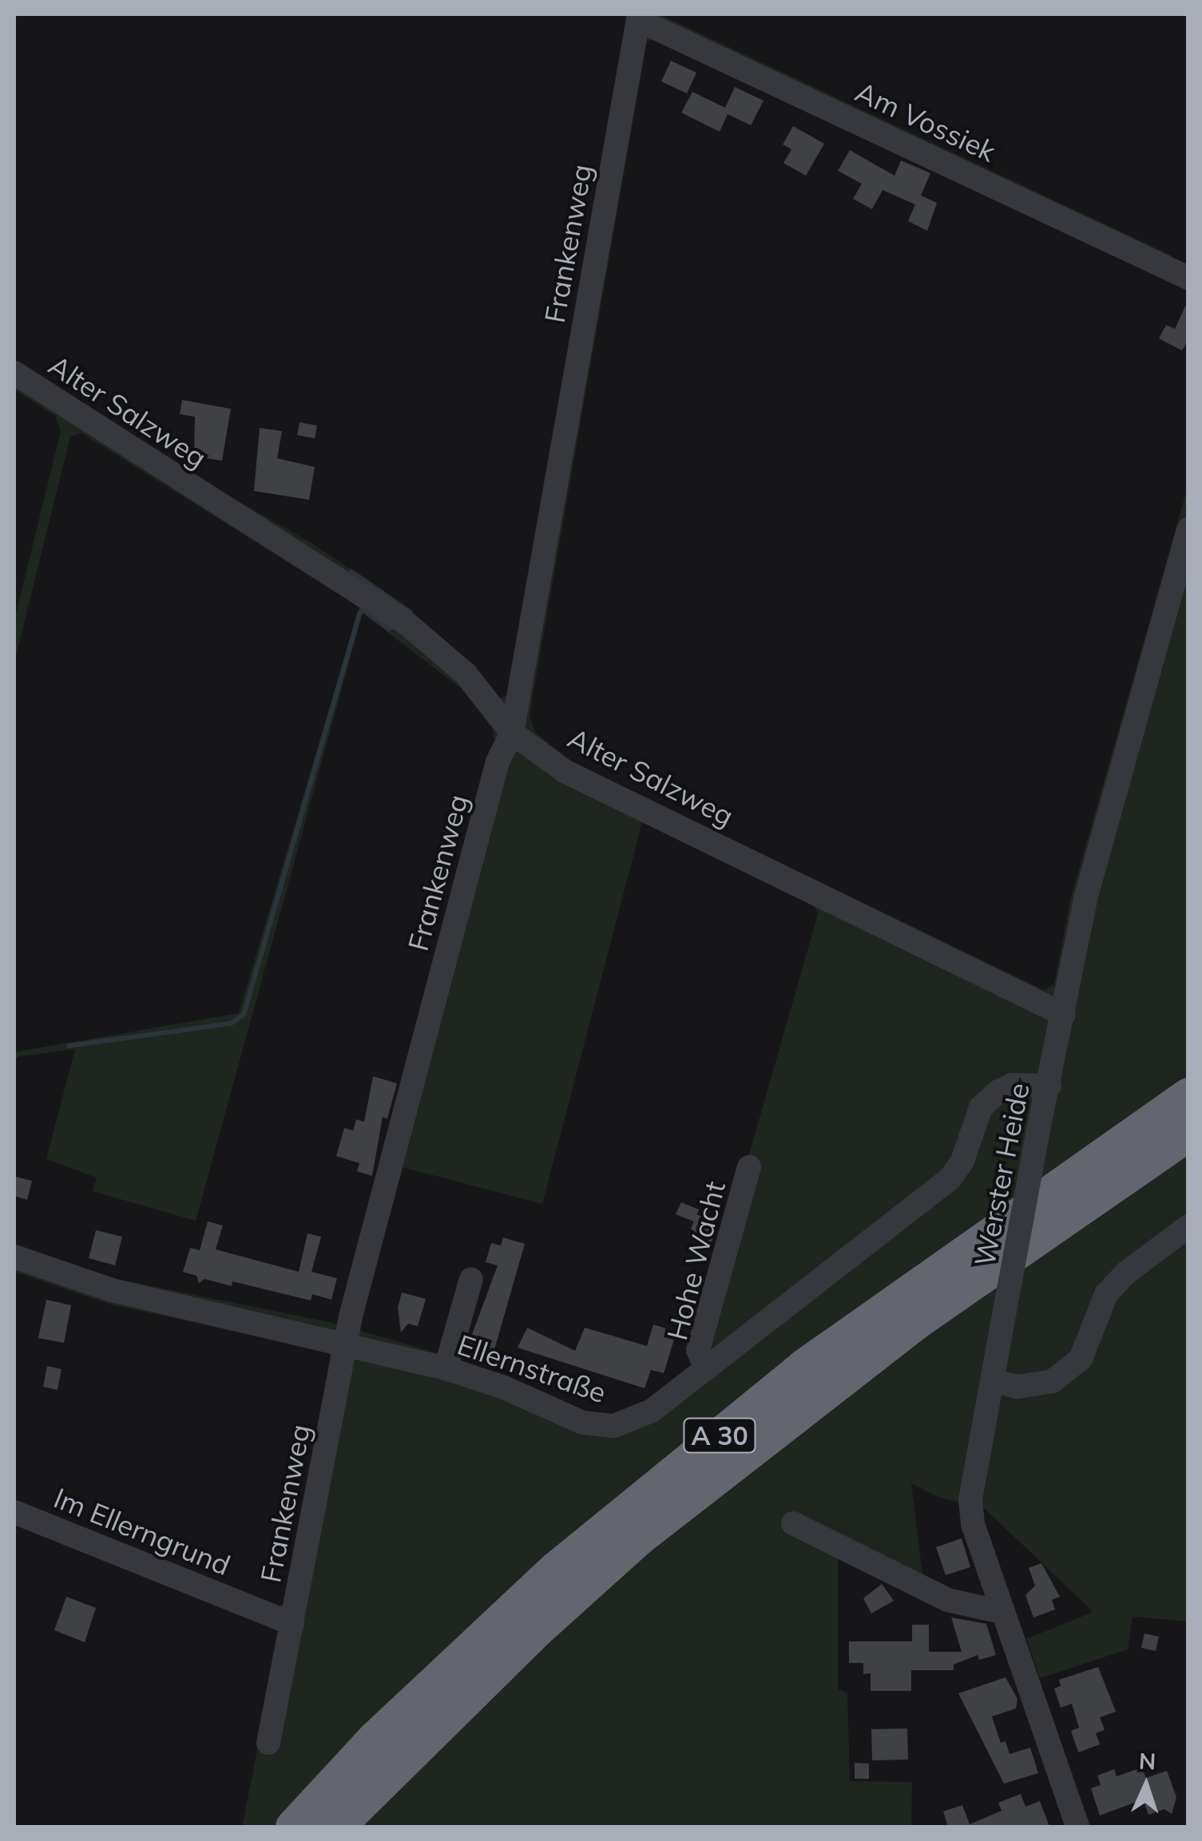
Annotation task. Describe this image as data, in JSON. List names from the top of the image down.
{
  "streets": {
    "highway": ["A 30"],
    "street": [
      "Am Vossiek",
      "Frankenweg",
      "Alter Salzweg",
      "Werster Heide",
      "Hohe Wacht",
      "Ellernstraße",
      "Im Ellerngrund"
    ]
  },
  "crossings": [
    ["Am Vossiek", "Frankenweg"],
    ["Frankenweg", "Alter Salzweg"],
    ["Frankenweg", "Ellernstraße"],
    ["Frankenweg", "Im Ellerngrund"],
    ["Alter Salzweg", "Werster Heide"],
    ["Werster Heide", "Ellernstraße"],
    ["Hohe Wacht", "Ellernstraße"]
  ],
  "north": "top"
}
